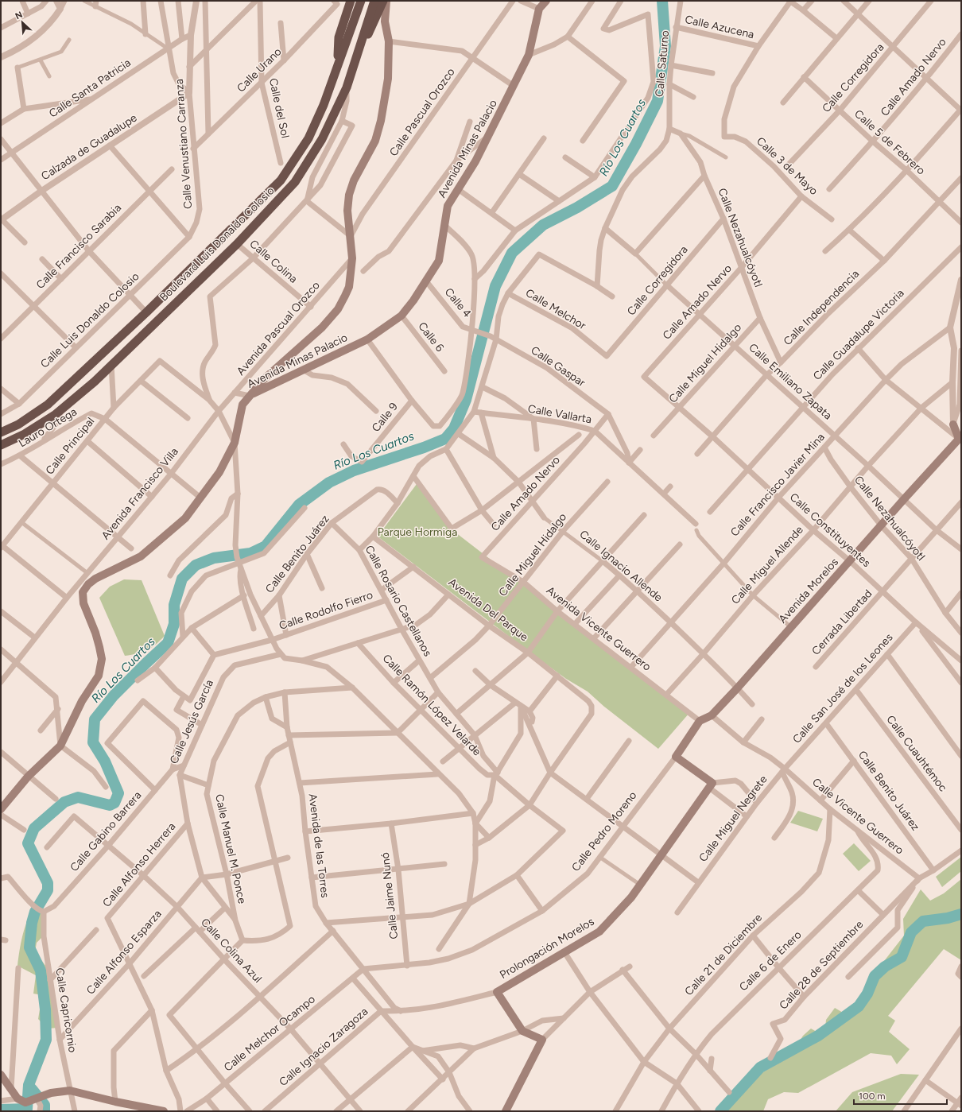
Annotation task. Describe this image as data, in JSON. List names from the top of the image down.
{
  "streets": {
    "highway": ["Boulevard Luis Donaldo Colosio"],
    "main road": ["Avenida Minas Palacio", "Avenida Morelos", "Prolongación Morelos"],
    "street": [
      "Calle Azucena",
      "Calle Saturno",
      "Calle Urano",
      "Calle Amado Nervo",
      "Calle Corregidora",
      "Calle Santa Patricia",
      "Calle del Sol",
      "Calle Pascual Orozco",
      "Calle 5 de Febrero",
      "Calle Venustiano Carranza",
      "Calzada de Guadalupe",
      "Calle 3 de Mayo",
      "Calle Nezahualcóyotl",
      "Calle Francisco Sarabia",
      "Calle Colina",
      "Calle 4",
      "Calle Independencia",
      "Calle Melchor",
      "Calle Luis Donaldo Colosio",
      "Avenida Pascual Orozco",
      "Calle Guadalupe Victoria",
      "Calle 6",
      "Calle Miguel Hidalgo",
      "Calle Gaspar",
      "Calle Emiliano Zapata",
      "Calle Vallarta",
      "Calle 9",
      "Lauro Ortega",
      "Calle Principal",
      "Calle Francisco Javier Mina",
      "Avenida Francisco Villa",
      "Calle Constituyentes",
      "Calle Benito Juárez",
      "Calle Miguel Allende",
      "Calle Ignacio Allende",
      "Calle Rosario Castellanos",
      "Avenida Del Parque",
      "Calle Rodolfo Fierro",
      "Cerrada Libertad",
      "Avenida Vicente Guerrero",
      "Calle San José de los Leones",
      "Calle Ramón López Velarde",
      "Calle Jesús García",
      "Calle Cuauhtémoc",
      "Calle Vicente Guerrero",
      "Calle Miguel Negrete",
      "Calle Gabino Barrera",
      "Calle Pedro Moreno",
      "Avenida de las Torres",
      "Calle Manuel M. Ponce",
      "Calle Alfonso Herrera",
      "Calle Jaime Nunó",
      "Calle Colina Azul",
      "Calle Alfonso Esparza",
      "Calle 21 de Diciembre",
      "Calle 6 de Enero",
      "Calle 28 de Septiembre",
      "Calle Capricornio",
      "Calle Melchor Ocampo",
      "Calle Ignacio Zaragoza"
    ]
  },
  "crossings": [
    ["Calle Azucena", "Calle Saturno"],
    ["Calle Azucena", "Calle 3 de Mayo"],
    ["Calle Saturno", "Calle Emiliano Zapata"],
    ["Calle Urano", "Calle del Sol"],
    ["Calle Urano", "Calle Venustiano Carranza"],
    ["Calle Amado Nervo", "Calle 5 de Febrero"],
    ["Calle Amado Nervo", "Calle 3 de Mayo"],
    ["Calle Amado Nervo", "Calle Nezahualcóyotl"],
    ["Calle Amado Nervo", "Calle Gaspar"],
    ["Calle Amado Nervo", "Calle Emiliano Zapata"],
    ["Calle Amado Nervo", "Calle Vallarta"],
    ["Calle Amado Nervo", "Calle Constituyentes"],
    ["Calle Amado Nervo", "Calle Ignacio Allende"],
    ["Calle Amado Nervo", "Avenida Vicente Guerrero"],
    ["Calle Corregidora", "Calle 5 de Febrero"],
    ["Calle Corregidora", "Calle Nezahualcóyotl"],
    ["Calle Corregidora", "Calle Melchor"],
    ["Calle Corregidora", "Calle Emiliano Zapata"],
    ["Calle Santa Patricia", "Calle Venustiano Carranza"],
    ["Calle 5 de Febrero", "Calle Independencia"],
    ["Calle Venustiano Carranza", "Calzada de Guadalupe"],
    ["Calle Venustiano Carranza", "Calle Luis Donaldo Colosio"],
    ["Avenida Minas Palacio", "Calle 4"],
    ["Avenida Minas Palacio", "Calle 6"],
    ["Calle Nezahualcóyotl", "Calle Independencia"],
    ["Calle Nezahualcóyotl", "Calle Miguel Hidalgo"],
    ["Calle Nezahualcóyotl", "Calle Francisco Javier Mina"],
    ["Calle Nezahualcóyotl", "Calle Miguel Allende"],
    ["Calle Nezahualcóyotl", "Avenida Morelos"],
    ["Calle Nezahualcóyotl", "Cerrada Libertad"],
    ["Boulevard Luis Donaldo Colosio", "Calle Colina"],
    ["Calle Colina", "Avenida Pascual Orozco"],
    ["Calle 4", "Calle Gaspar"],
    ["Calle Independencia", "Calle Emiliano Zapata"],
    ["Calle Independencia", "Calle Constituyentes"],
    ["Avenida Pascual Orozco", "Avenida Francisco Villa"],
    ["Calle Guadalupe Victoria", "Calle Emiliano Zapata"],
    ["Calle Guadalupe Victoria", "Calle Constituyentes"],
    ["Calle Miguel Hidalgo", "Calle Emiliano Zapata"],
    ["Calle Miguel Hidalgo", "Calle Constituyentes"],
    ["Calle Miguel Hidalgo", "Calle Ignacio Allende"],
    ["Calle Miguel Hidalgo", "Calle Rosario Castellanos"],
    ["Calle Miguel Hidalgo", "Avenida Del Parque"],
    ["Calle Miguel Hidalgo", "Avenida Vicente Guerrero"],
    ["Calle Gaspar", "Calle Vallarta"],
    ["Calle Emiliano Zapata", "Calle Francisco Javier Mina"],
    ["Calle Emiliano Zapata", "Calle Miguel Allende"],
    ["Calle Emiliano Zapata", "Avenida Morelos"],
    ["Calle Emiliano Zapata", "Cerrada Libertad"],
    ["Calle Vallarta", "Calle Ignacio Allende"],
    ["Lauro Ortega", "Calle Principal"],
    ["Calle Francisco Javier Mina", "Calle Constituyentes"],
    ["Calle Francisco Javier Mina", "Calle Ignacio Allende"],
    ["Calle Francisco Javier Mina", "Avenida Vicente Guerrero"],
    ["Calle Constituyentes", "Calle Miguel Allende"],
    ["Calle Constituyentes", "Avenida Morelos"],
    ["Calle Constituyentes", "Cerrada Libertad"],
    ["Calle Constituyentes", "Calle San José de los Leones"],
    ["Calle Benito Juárez", "Calle Rosario Castellanos"],
    ["Calle Benito Juárez", "Calle San José de los Leones"],
    ["Calle Miguel Allende", "Calle Ignacio Allende"],
    ["Calle Miguel Allende", "Avenida Vicente Guerrero"],
    ["Calle Ignacio Allende", "Avenida Morelos"],
    ["Avenida Morelos", "Avenida Vicente Guerrero"],
    ["Calle Rosario Castellanos", "Calle Rodolfo Fierro"],
    ["Calle San José de los Leones", "Calle Cuauhtémoc"],
    ["Calle San José de los Leones", "Calle Vicente Guerrero"],
    ["Calle San José de los Leones", "Calle Miguel Negrete"],
    ["Calle Jesús García", "Calle Manuel M. Ponce"],
    ["Calle Jesús García", "Calle Alfonso Herrera"],
    ["Calle Jesús García", "Calle Alfonso Esparza"],
    ["Calle Vicente Guerrero", "Calle Miguel Negrete"],
    ["Calle Vicente Guerrero", "Calle 21 de Diciembre"],
    ["Calle Vicente Guerrero", "Calle 6 de Enero"],
    ["Calle Vicente Guerrero", "Calle 28 de Septiembre"],
    ["Calle Gabino Barrera", "Calle Colina Azul"],
    ["Calle Gabino Barrera", "Calle Capricornio"],
    ["Calle Pedro Moreno", "Avenida de las Torres"],
    ["Calle Pedro Moreno", "Calle Jaime Nunó"],
    ["Calle Pedro Moreno", "Calle Melchor Ocampo"],
    ["Avenida de las Torres", "Calle Manuel M. Ponce"],
    ["Avenida de las Torres", "Prolongación Morelos"],
    ["Avenida de las Torres", "Calle Melchor Ocampo"],
    ["Avenida de las Torres", "Calle Ignacio Zaragoza"],
    ["Calle Alfonso Herrera", "Calle Colina Azul"],
    ["Calle Alfonso Herrera", "Calle Alfonso Esparza"],
    ["Prolongación Morelos", "Calle Ignacio Zaragoza"],
    ["Calle Colina Azul", "Calle Alfonso Esparza"],
    ["Calle Colina Azul", "Calle Melchor Ocampo"],
    ["Calle Colina Azul", "Calle Ignacio Zaragoza"],
    ["Calle Alfonso Esparza", "Calle Capricornio"]
  ],
  "water": ["Río Los Cuartos"],
  "parks": ["Parque Hormiga"],
  "scale_bar": "100 m",
  "north": "top left"
}
